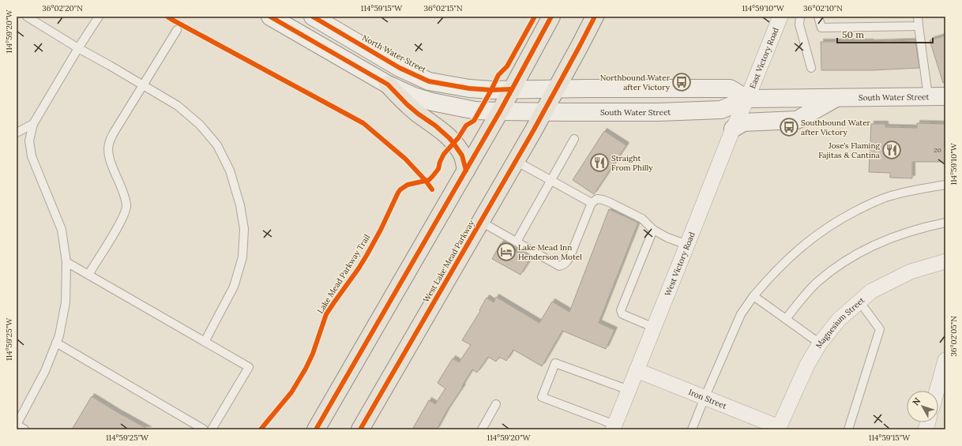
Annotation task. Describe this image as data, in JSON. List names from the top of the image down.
{
  "streets": {
    "main road": ["North Water Street", "South Water Street", "West Lake Mead Parkway"],
    "street": [
      "East Victory Road",
      "West Victory Road",
      "Magnesium Street",
      "Iron Street"
    ],
    "cycle path": ["Lake Mead Parkway Trail"]
  },
  "crossings": [
    ["North Water Street", "South Water Street"],
    ["East Victory Road", "South Water Street"],
    ["East Victory Road", "West Victory Road"],
    ["South Water Street", "West Lake Mead Parkway"],
    ["South Water Street", "West Victory Road"],
    ["West Victory Road", "Iron Street"],
    ["Magnesium Street", "Iron Street"]
  ],
  "places": {
    "bus stop": ["Northbound Water after Victory", "Southbound Water after Victory"],
    "restaurant": ["Jose’s Flaming Fajitas & Cantina", "Straight From Philly"],
    "hotel": ["Lake Mead Inn Henderson Motel"]
  },
  "house_numbers": ["20"],
  "scale_bar": "50 m",
  "north": "top left",
  "coordinates": [
    "36°02'20\"N",
    "114°59'15\"W",
    "36°02'15\"N",
    "114°59'10\"W",
    "36°02'10\"N",
    "114°59'20\"W",
    "36°02'05\"N",
    "114°59'25\"W"
  ]
}
